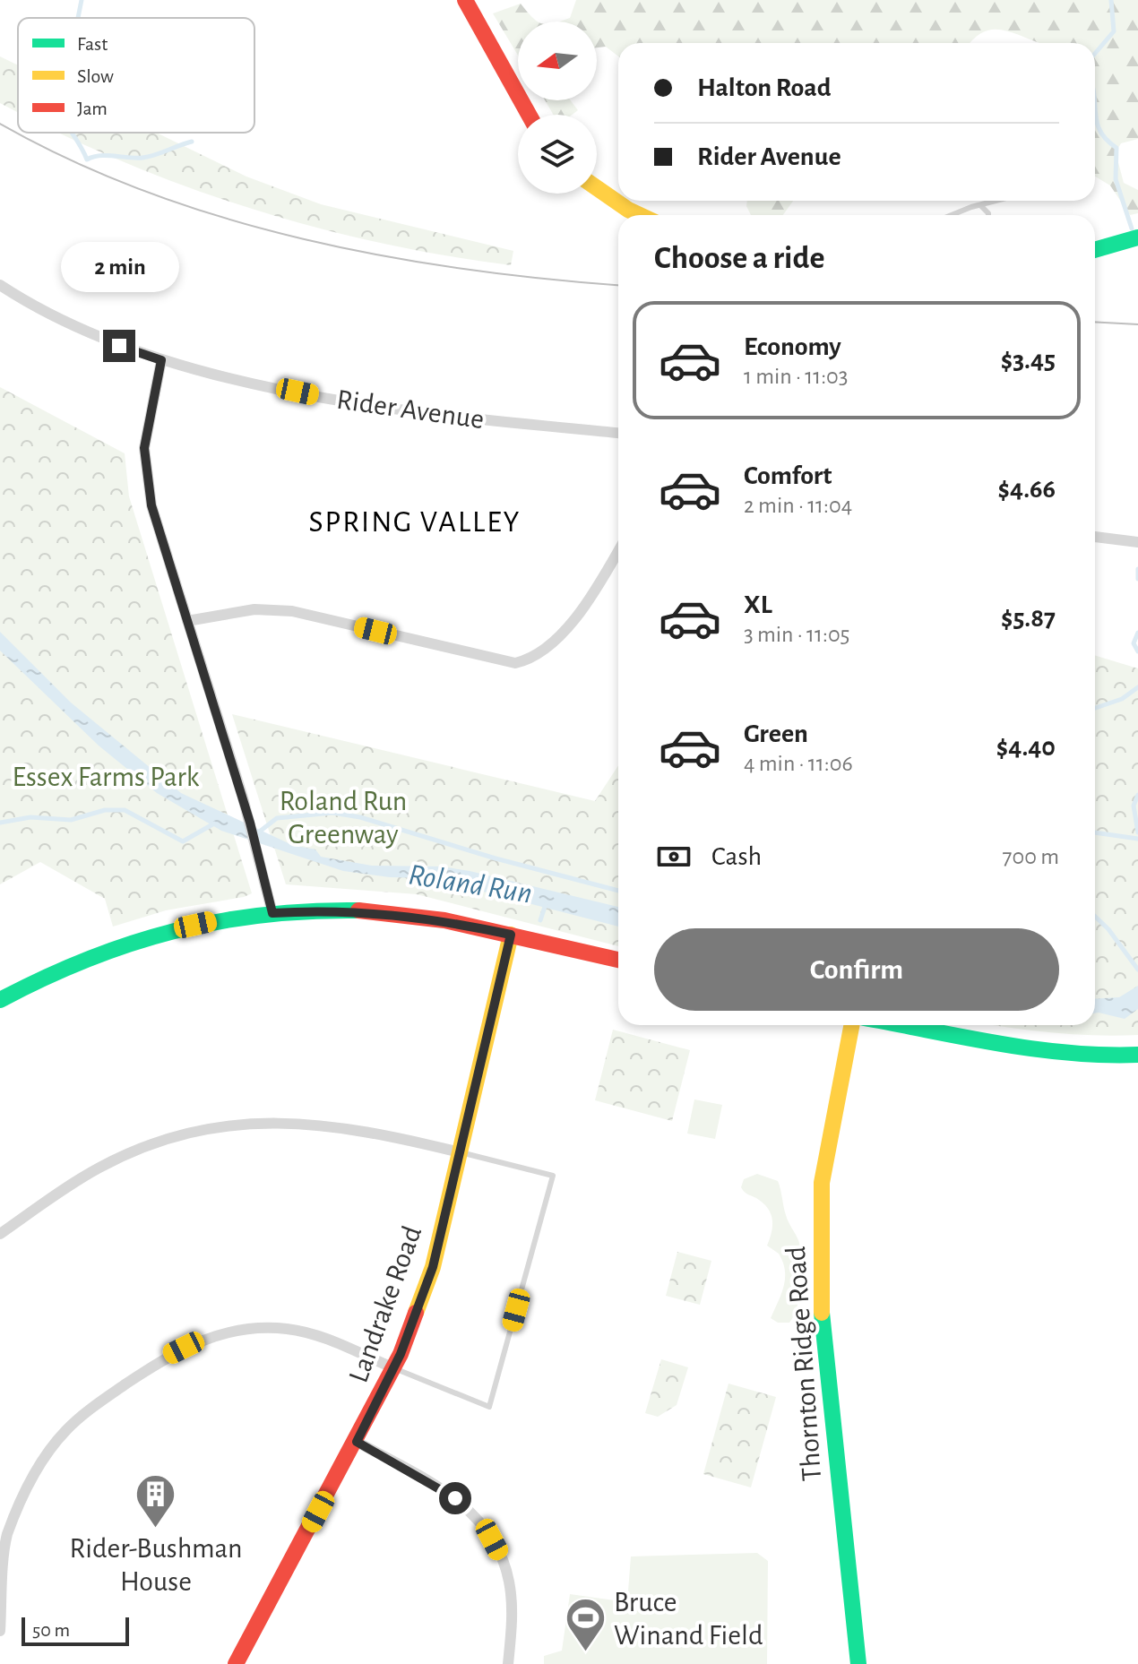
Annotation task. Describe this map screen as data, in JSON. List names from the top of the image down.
{
  "streets": {
    "street": ["Rider Avenue", "Landrake Road", "Thornton Ridge Road"]
  },
  "districts": ["SPRING VALLEY"],
  "water": ["Roland Run"],
  "parks": ["Essex Farms Park", "Roland Run Greenway"],
  "places": {
    "building": ["Rider-Bushman House"],
    "sports": ["Bruce Winand Field"]
  },
  "legend": ["Fast", "Slow", "Jam"],
  "scale_bar": "50 m",
  "north": "left",
  "page": {
    "banner": ["Halton Road", "Rider Avenue"],
    "heading": "Choose a ride",
    "bubble": "2 min",
    "list": [
      {
        "name": "Economy",
        "note": "1 min · 11:03",
        "value": "$3.45"
      },
      {
        "name": "Comfort",
        "note": "2 min · 11:04",
        "value": "$4.66"
      },
      {
        "name": "XL",
        "note": "3 min · 11:05",
        "value": "$5.87"
      },
      {
        "name": "Green",
        "note": "4 min · 11:06",
        "value": "$4.40"
      }
    ],
    "pay": ["Cash", "700 m"],
    "buttons": "Confirm",
    "scale": "50 m"
  }
}
